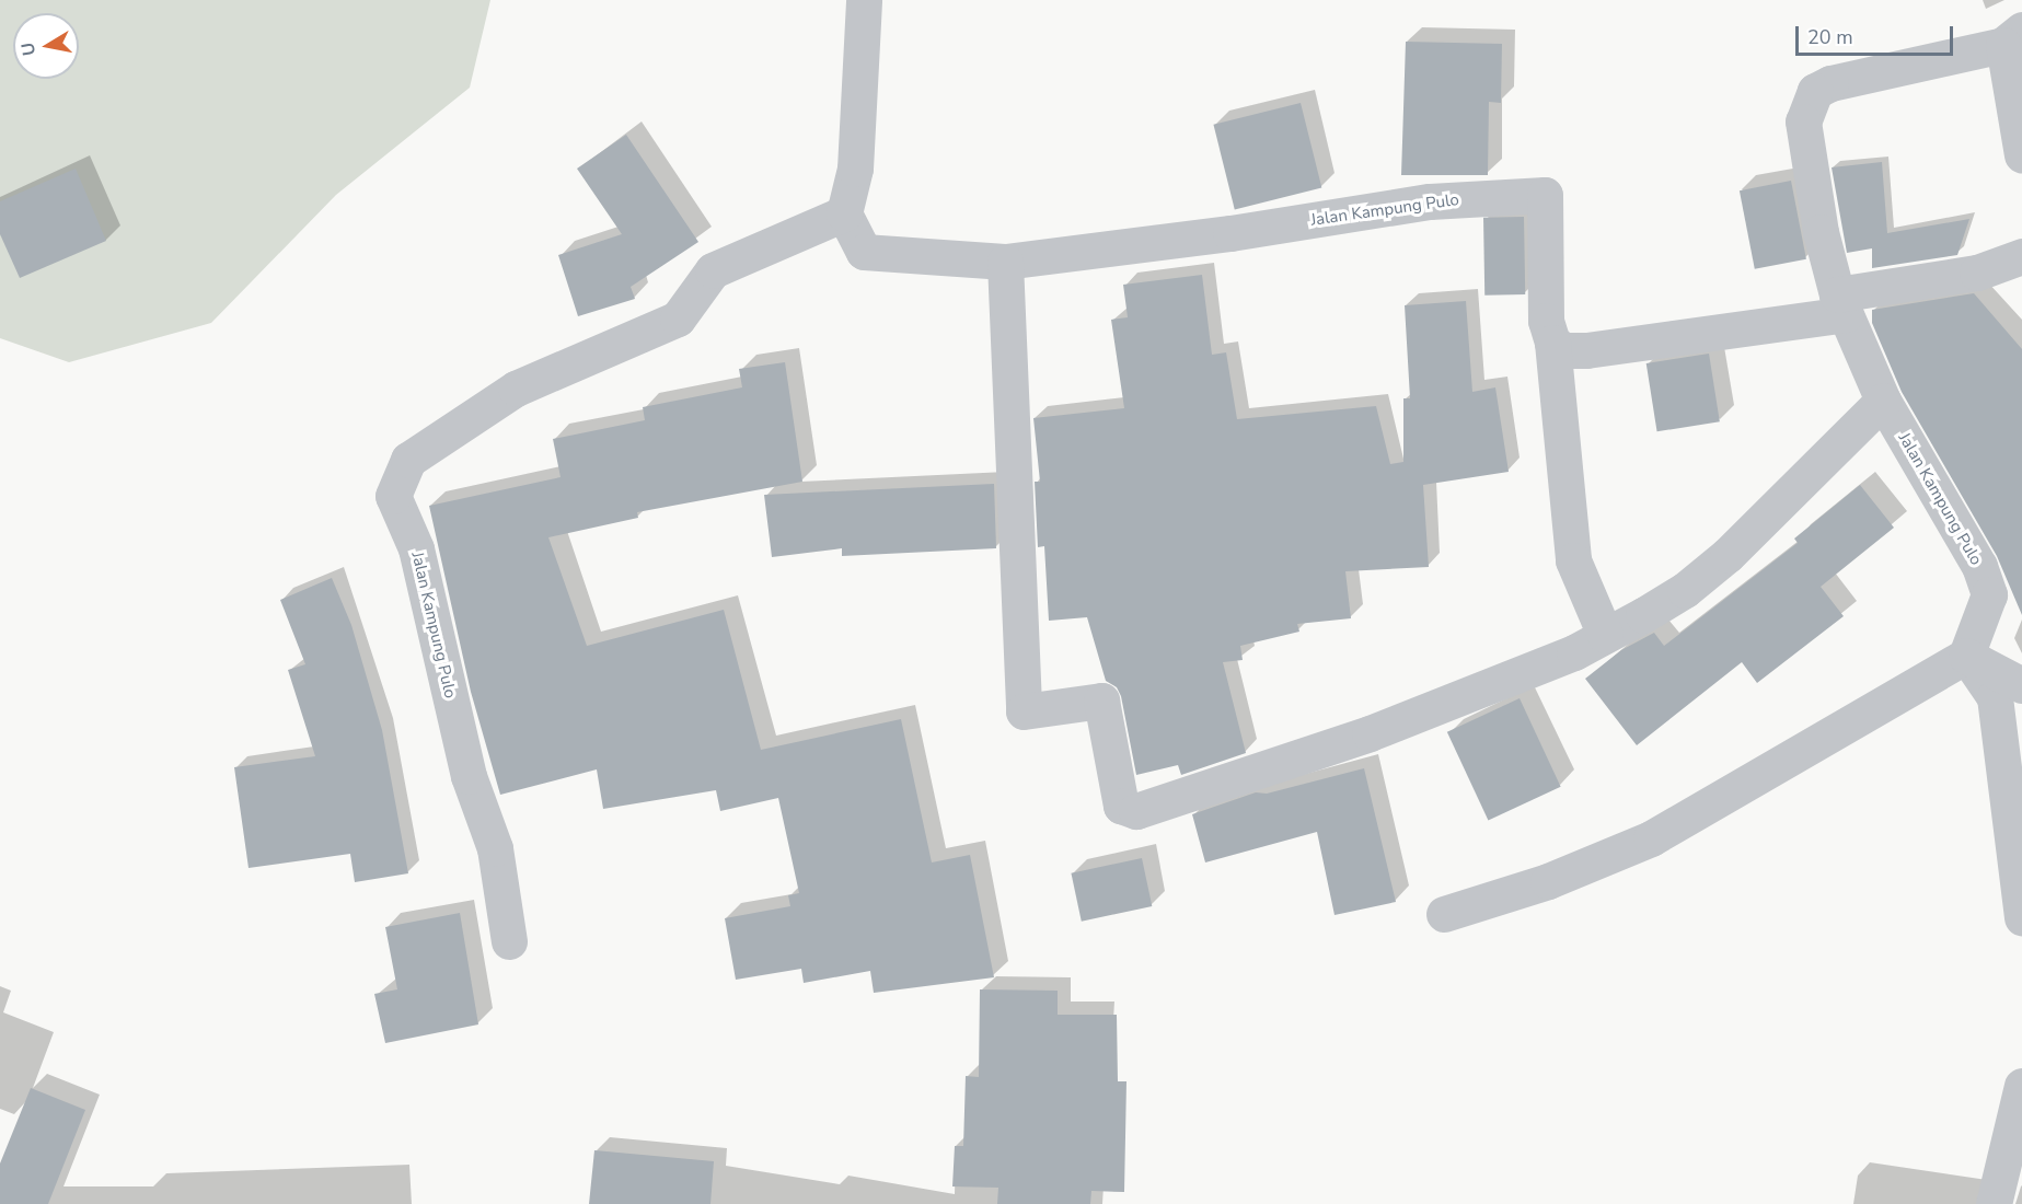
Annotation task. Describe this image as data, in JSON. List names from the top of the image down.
{
  "streets": {
    "street": ["Jalan Kampung Pulo"]
  },
  "scale_bar": "20 m",
  "north": "left"
}
